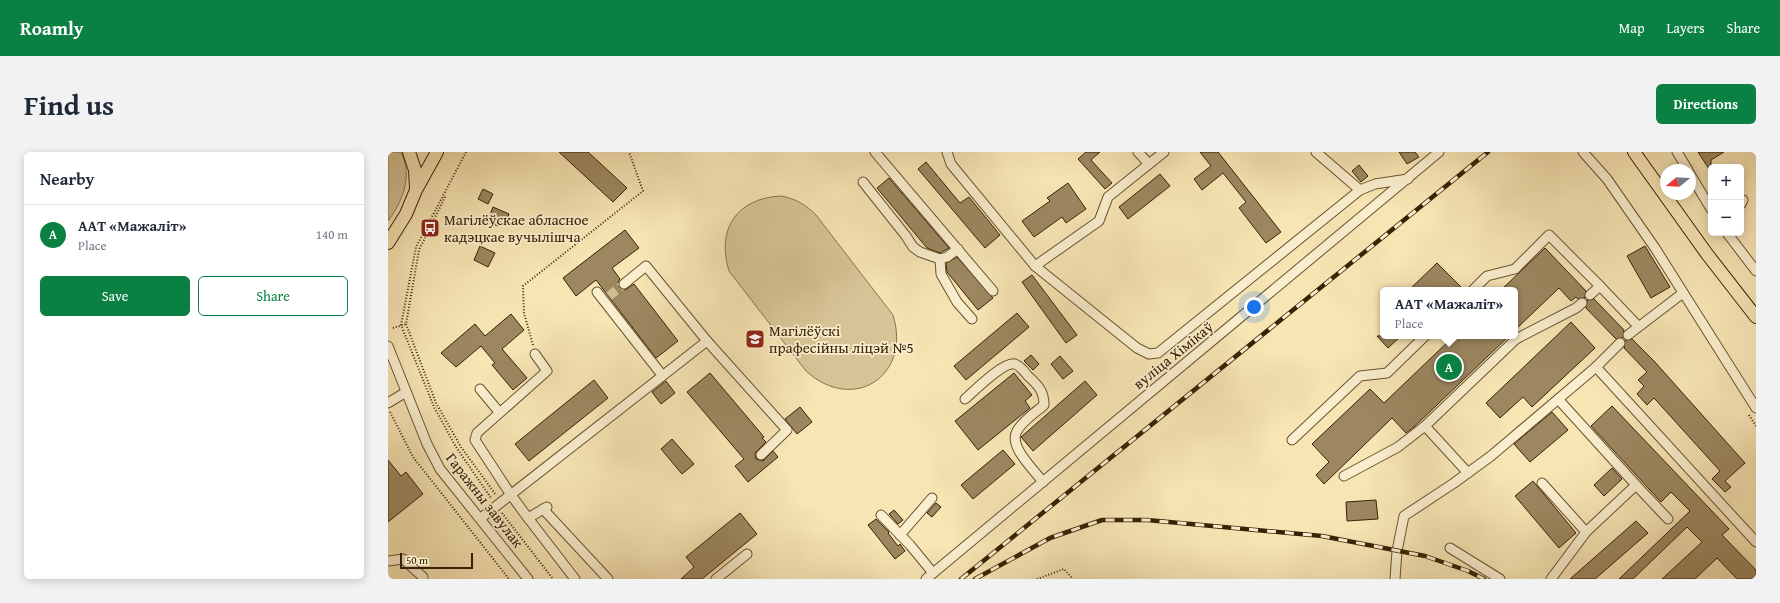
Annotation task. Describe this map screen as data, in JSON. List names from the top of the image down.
{
  "streets": {
    "street": ["вуліца Хімікаў", "Гаражны завулак"]
  },
  "places": {
    "bus stop": ["Магілёўскае абласное кадэцкае вучылішча"],
    "school or university": ["Магілёўскі прафесійны ліцэй №5"]
  },
  "scale_bar": "50 m",
  "north": "left",
  "page": {
    "header": "Roamly",
    "nav": ["Map", "Layers", "Share"],
    "title": "Find us",
    "buttons": [
      "Directions",
      ["Save", "Share"]
    ],
    "heading": "Nearby",
    "map_buttons": ["+", "−"],
    "list": [
      {
        "mark": "A",
        "name": "ААТ «Мажаліт»",
        "note": "Place",
        "value": "140 m"
      }
    ],
    "popup": ["ААТ «Мажаліт»", "Place"],
    "pins": "A",
    "scale": "50 m"
  }
}
